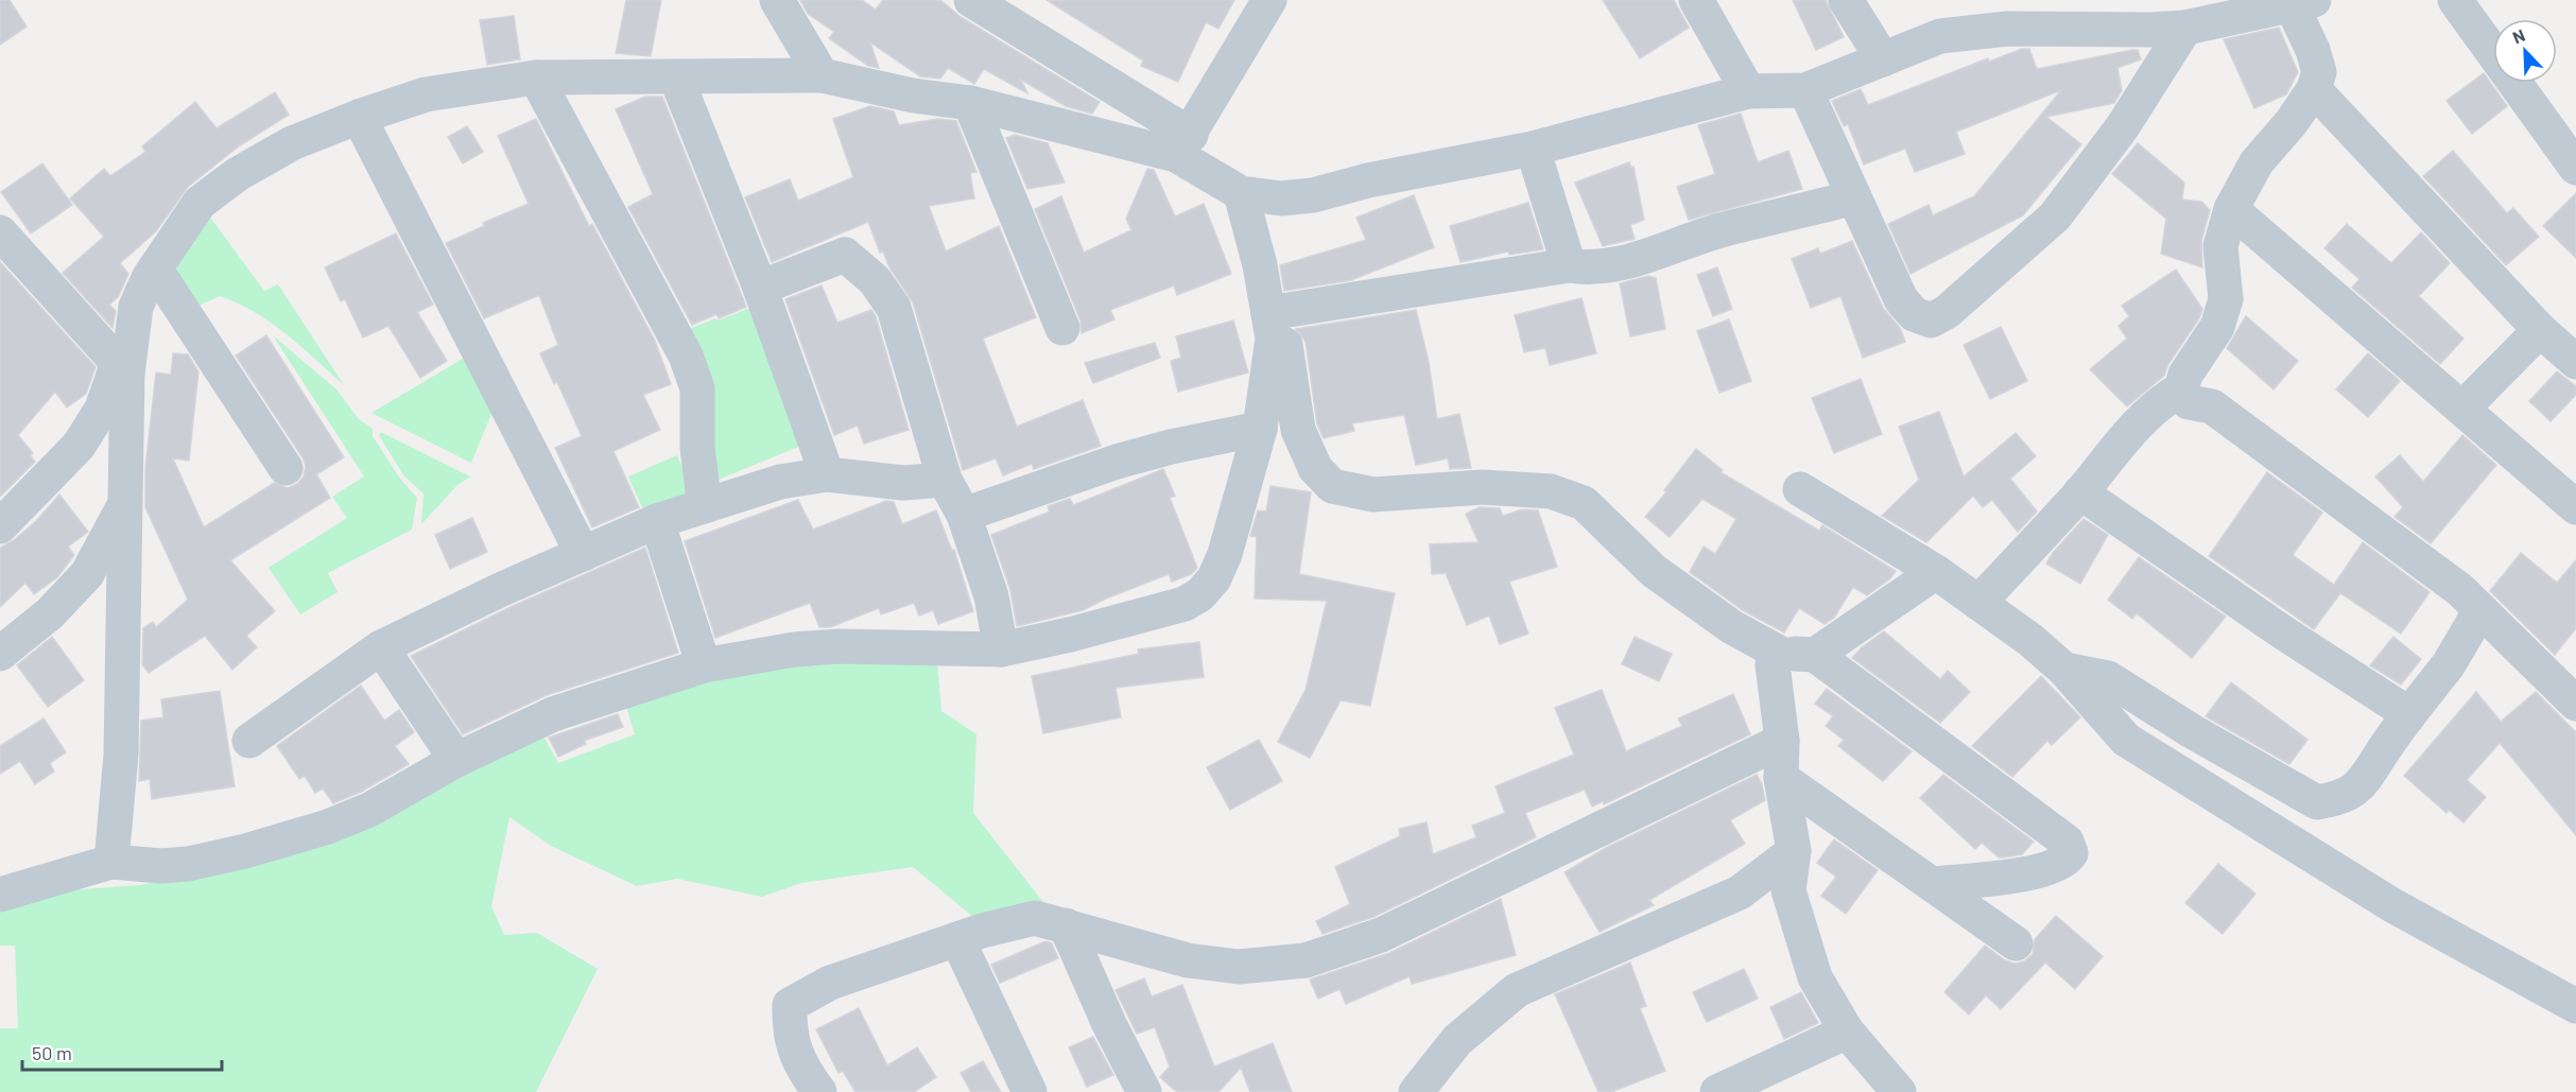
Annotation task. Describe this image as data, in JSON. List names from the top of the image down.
{
  "scale_bar": "50 m",
  "north": "top left"
}
